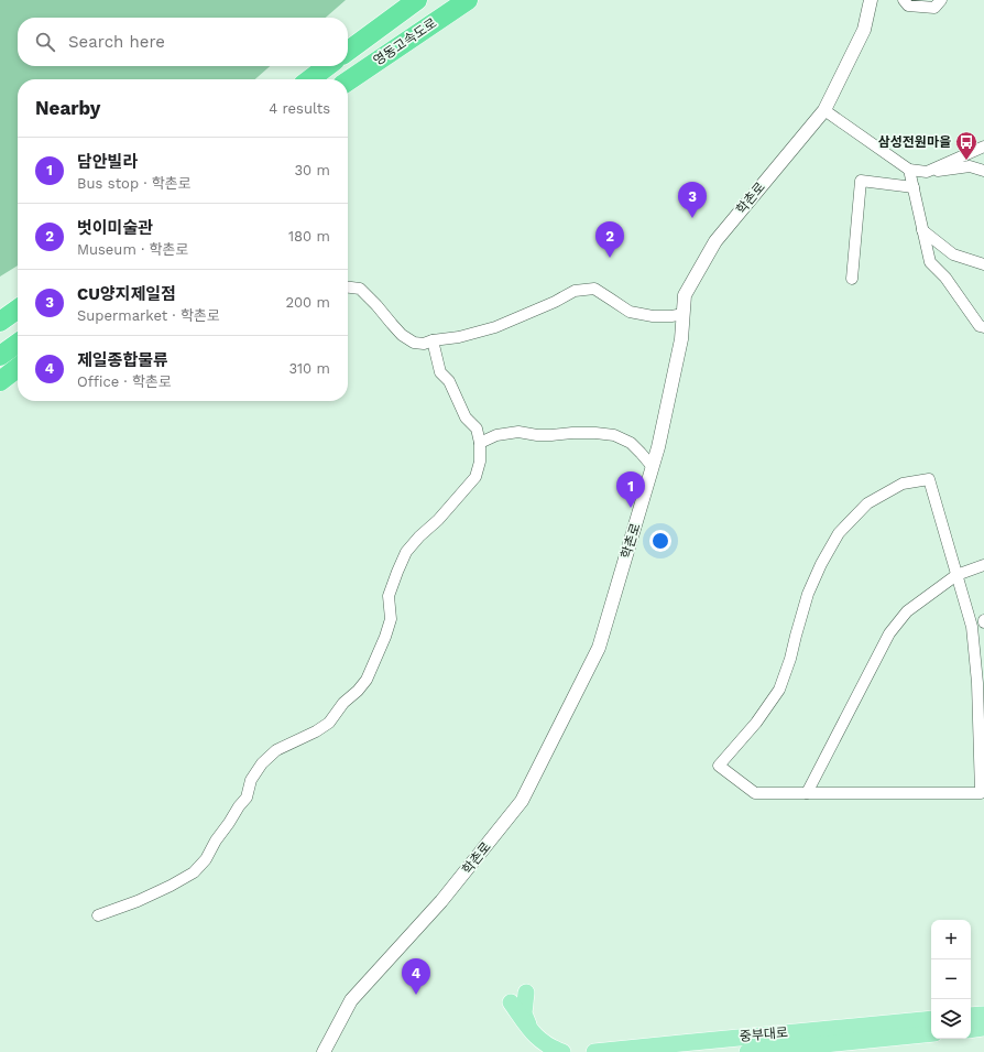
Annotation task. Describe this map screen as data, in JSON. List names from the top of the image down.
{
  "streets": {
    "highway": ["영동고속도로"],
    "main road": ["중부대로"],
    "street": ["학촌로"]
  },
  "places": {
    "bus stop": ["삼성전원마을"]
  },
  "page": {
    "search": "Search here",
    "heading": ["Nearby", "4 results"],
    "list": [
      {
        "mark": "1",
        "name": "담안빌라",
        "note": "Bus stop · 학촌로",
        "value": "30 m"
      },
      {
        "mark": "2",
        "name": "벗이미술관",
        "note": "Museum · 학촌로",
        "value": "180 m"
      },
      {
        "mark": "3",
        "name": "CU양지제일점",
        "note": "Supermarket · 학촌로",
        "value": "200 m"
      },
      {
        "mark": "4",
        "name": "제일종합물류",
        "note": "Office · 학촌로",
        "value": "310 m"
      }
    ],
    "pins": [
      "3",
      "2",
      "1",
      "4"
    ],
    "map_buttons": ["+", "−"]
  }
}
